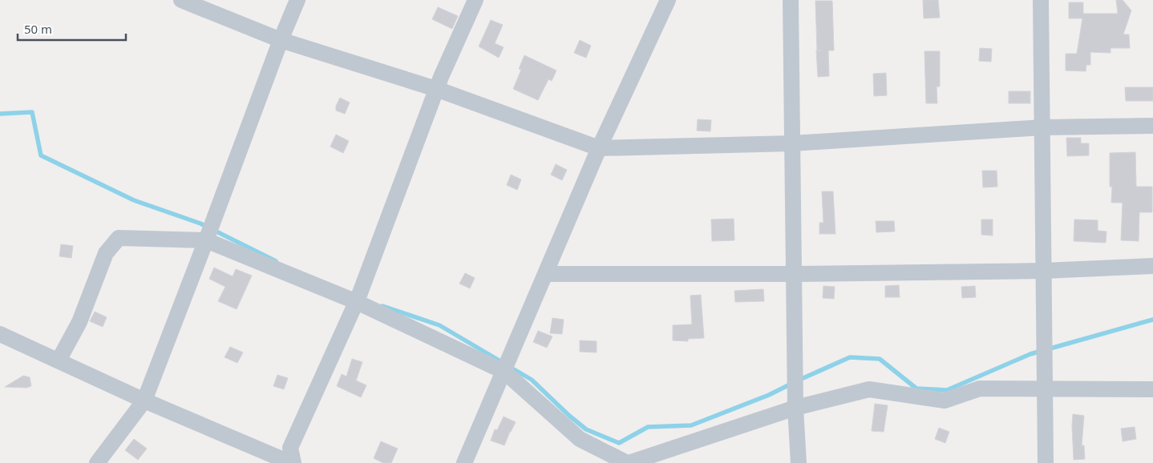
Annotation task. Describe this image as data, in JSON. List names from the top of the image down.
{
  "scale_bar": "50 m"
}
